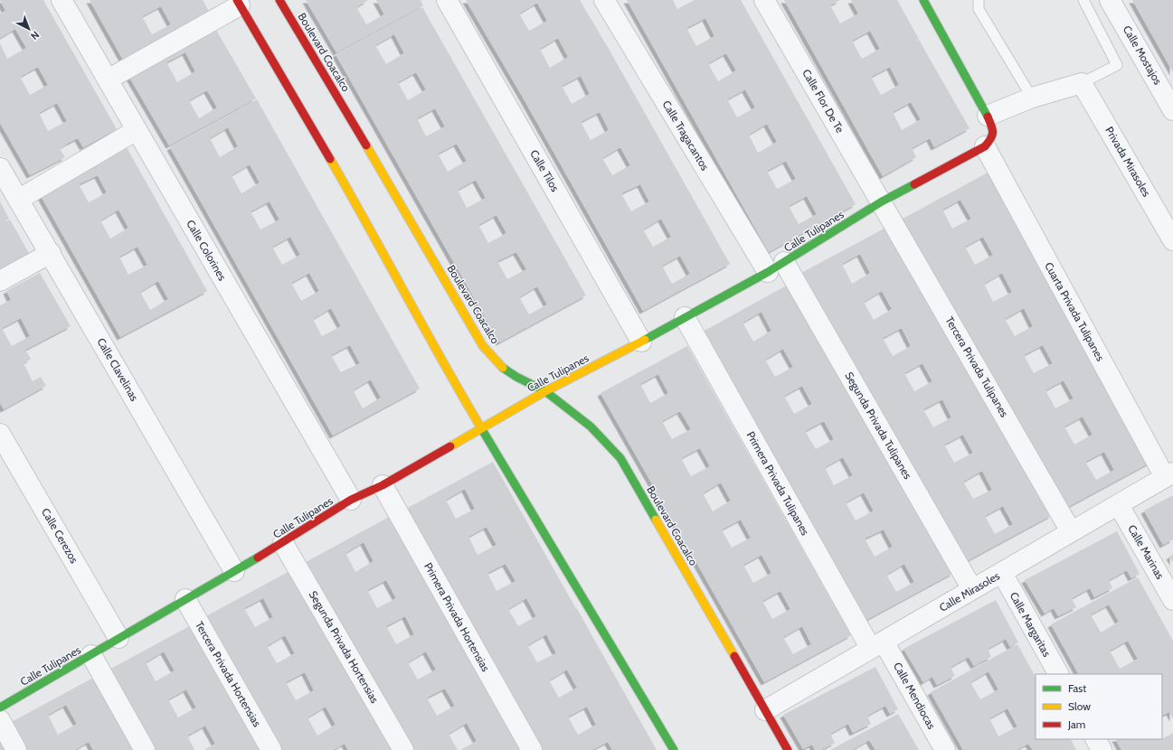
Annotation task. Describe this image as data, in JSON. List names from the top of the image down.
{
  "streets": {
    "main road": ["Boulevard Coacalco", "Calle Tulipanes"],
    "street": [
      "Calle Mostajos",
      "Calle Flor De Te",
      "Calle Tragacantos",
      "Privada Mirasoles",
      "Calle Tilos",
      "Calle Colorines",
      "Cuarta Privada Tulipanes",
      "Tercera Privada Tulipanes",
      "Calle Clavelinas",
      "Segunda Privada Tulipanes",
      "Primera Privada Tulipanes",
      "Calle Cerezos",
      "Calle Marinas",
      "Calle Mirasoles",
      "Primera Privada Hortensias",
      "Calle Margaritas",
      "Segunda Privada Hortensias",
      "Tercera Privada Hortensias",
      "Calle Mendiocas"
    ]
  },
  "crossings": [
    ["Boulevard Coacalco", "Calle Tulipanes"],
    ["Boulevard Coacalco", "Calle Mirasoles"],
    ["Calle Flor De Te", "Calle Tulipanes"],
    ["Calle Flor De Te", "Tercera Privada Tulipanes"],
    ["Calle Tragacantos", "Calle Tulipanes"],
    ["Calle Tragacantos", "Segunda Privada Tulipanes"],
    ["Calle Tilos", "Calle Tulipanes"],
    ["Calle Tulipanes", "Calle Colorines"],
    ["Calle Tulipanes", "Cuarta Privada Tulipanes"],
    ["Calle Tulipanes", "Tercera Privada Tulipanes"],
    ["Calle Tulipanes", "Calle Clavelinas"],
    ["Calle Tulipanes", "Segunda Privada Tulipanes"],
    ["Calle Tulipanes", "Primera Privada Tulipanes"],
    ["Calle Tulipanes", "Calle Cerezos"],
    ["Calle Tulipanes", "Primera Privada Hortensias"],
    ["Calle Tulipanes", "Segunda Privada Hortensias"],
    ["Calle Tulipanes", "Tercera Privada Hortensias"],
    ["Cuarta Privada Tulipanes", "Calle Mirasoles"],
    ["Tercera Privada Tulipanes", "Calle Mirasoles"],
    ["Segunda Privada Tulipanes", "Calle Mirasoles"],
    ["Primera Privada Tulipanes", "Calle Mirasoles"],
    ["Primera Privada Tulipanes", "Calle Mendiocas"],
    ["Calle Marinas", "Calle Mirasoles"],
    ["Calle Mirasoles", "Calle Margaritas"],
    ["Calle Mirasoles", "Calle Mendiocas"]
  ],
  "legend": ["Fast", "Slow", "Jam"],
  "north": "bottom right"
}
